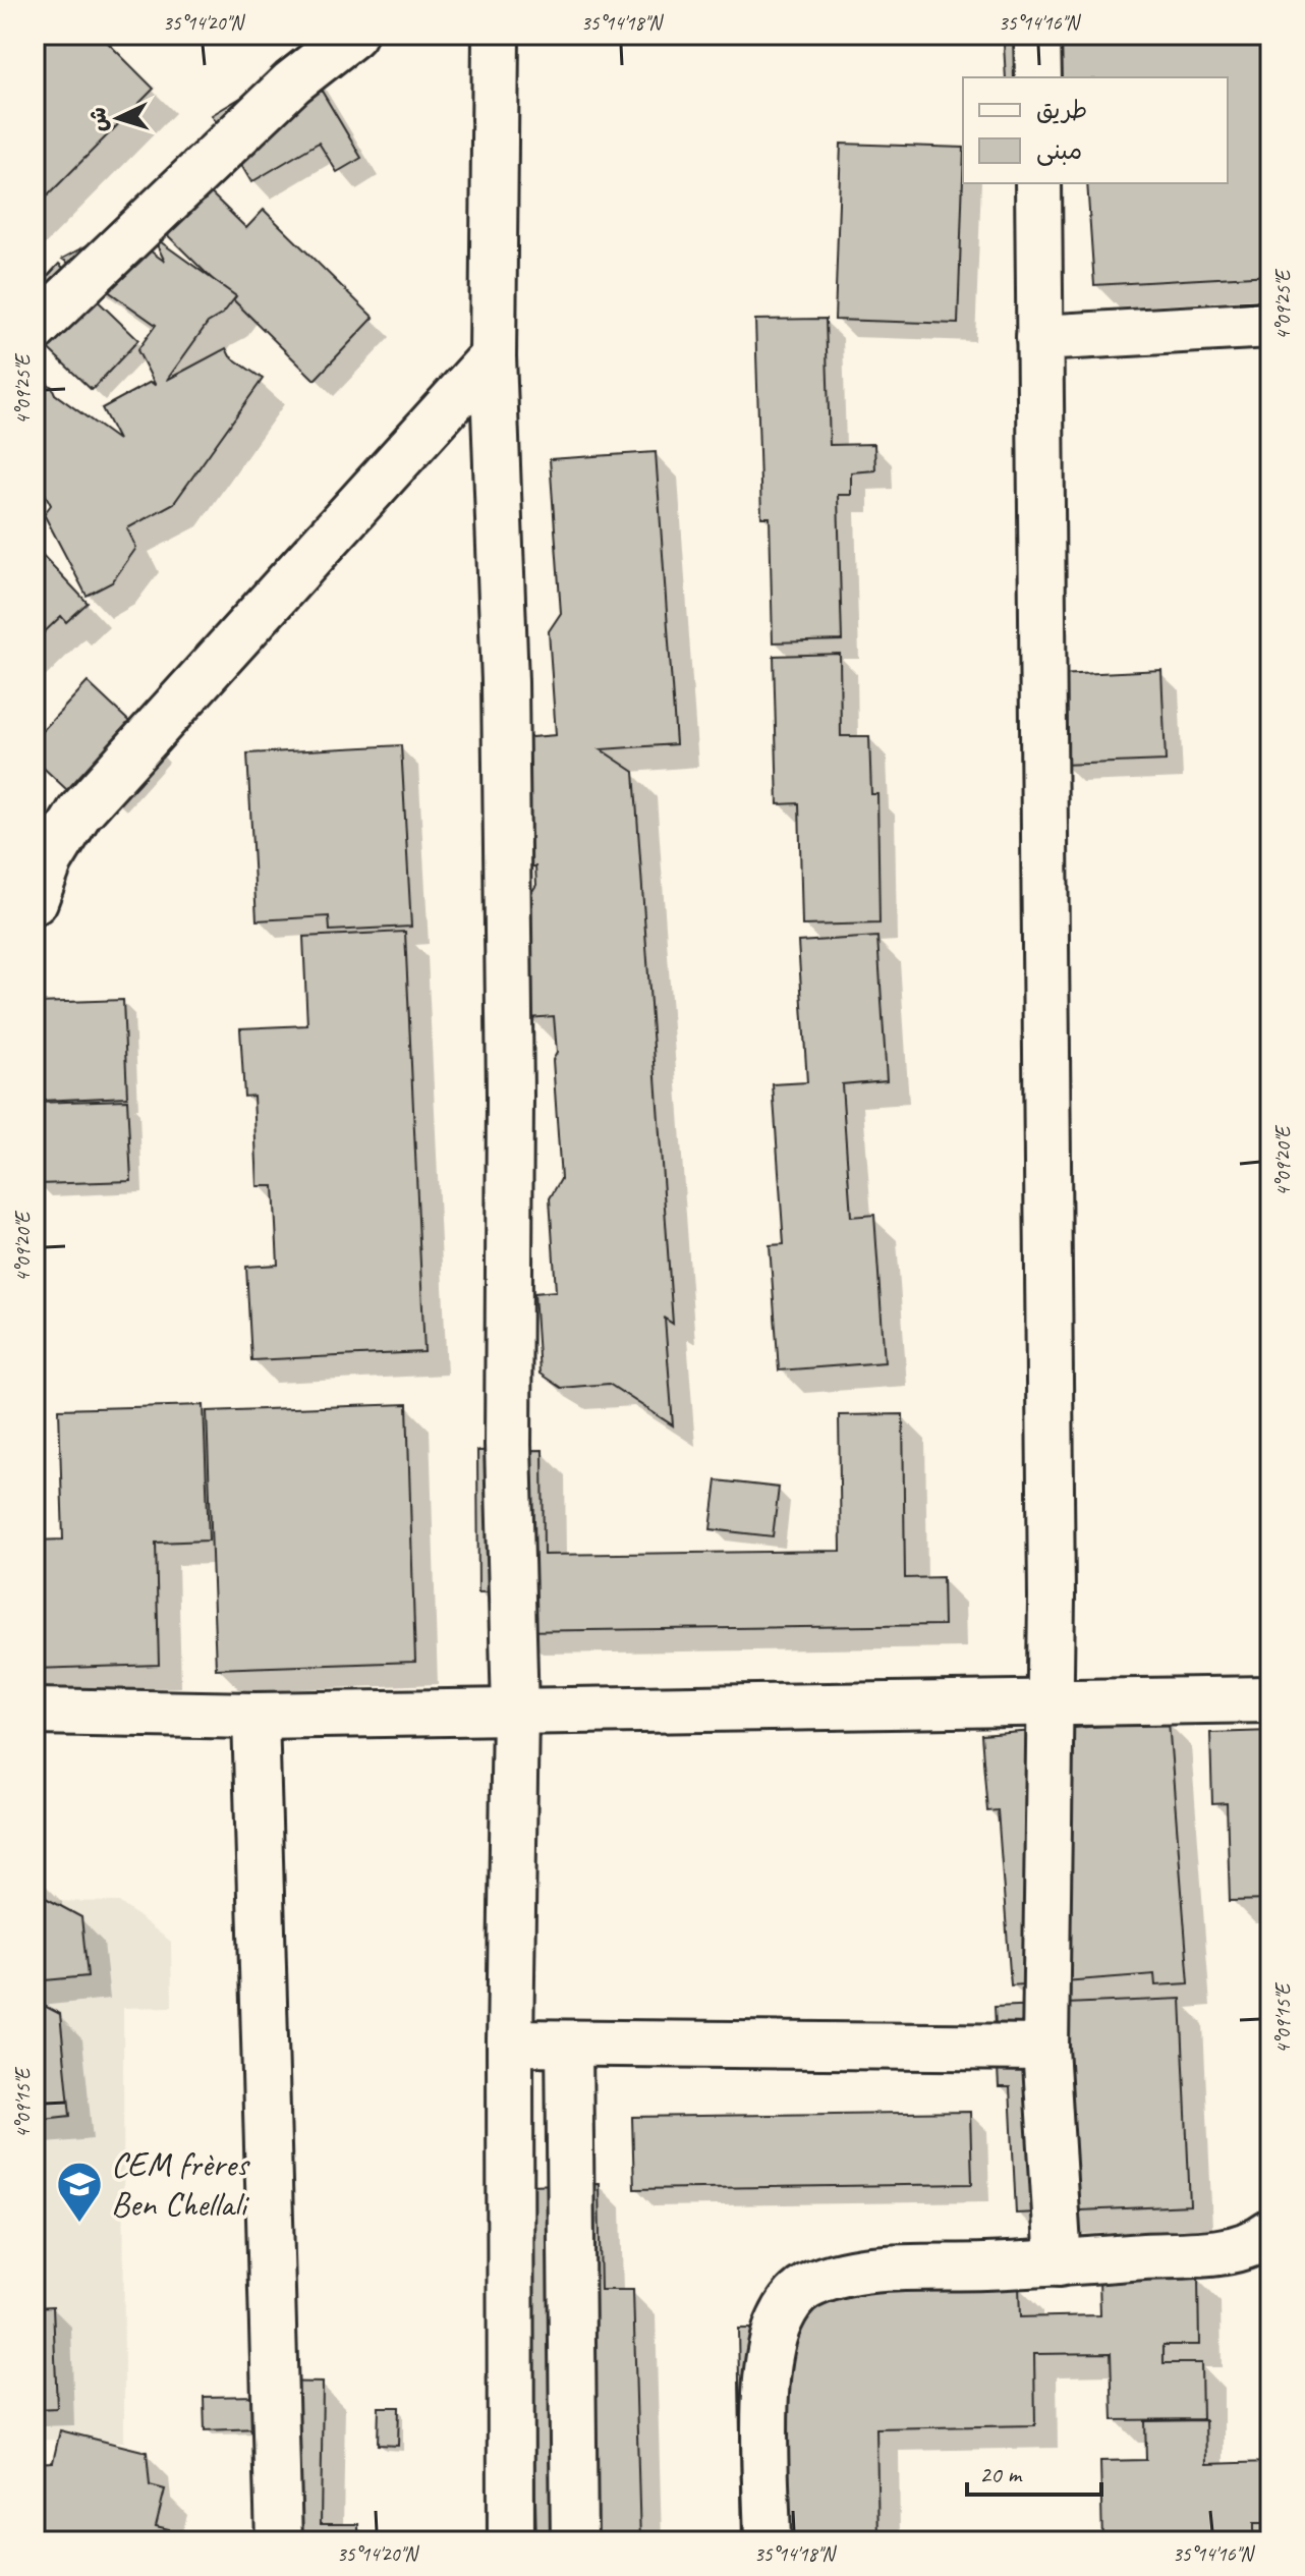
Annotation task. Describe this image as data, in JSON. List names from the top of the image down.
{
  "places": {
    "school or university": ["CEM frères Ben Chellali"]
  },
  "legend": ["طريق", "مبنى"],
  "scale_bar": "20 m",
  "north": "left",
  "coordinates": [
    "35°14'20\"N",
    "35°14'18\"N",
    "35°14'16\"N",
    "4°09'25\"E",
    "4°09'20\"E",
    "4°09'15\"E"
  ]
}
